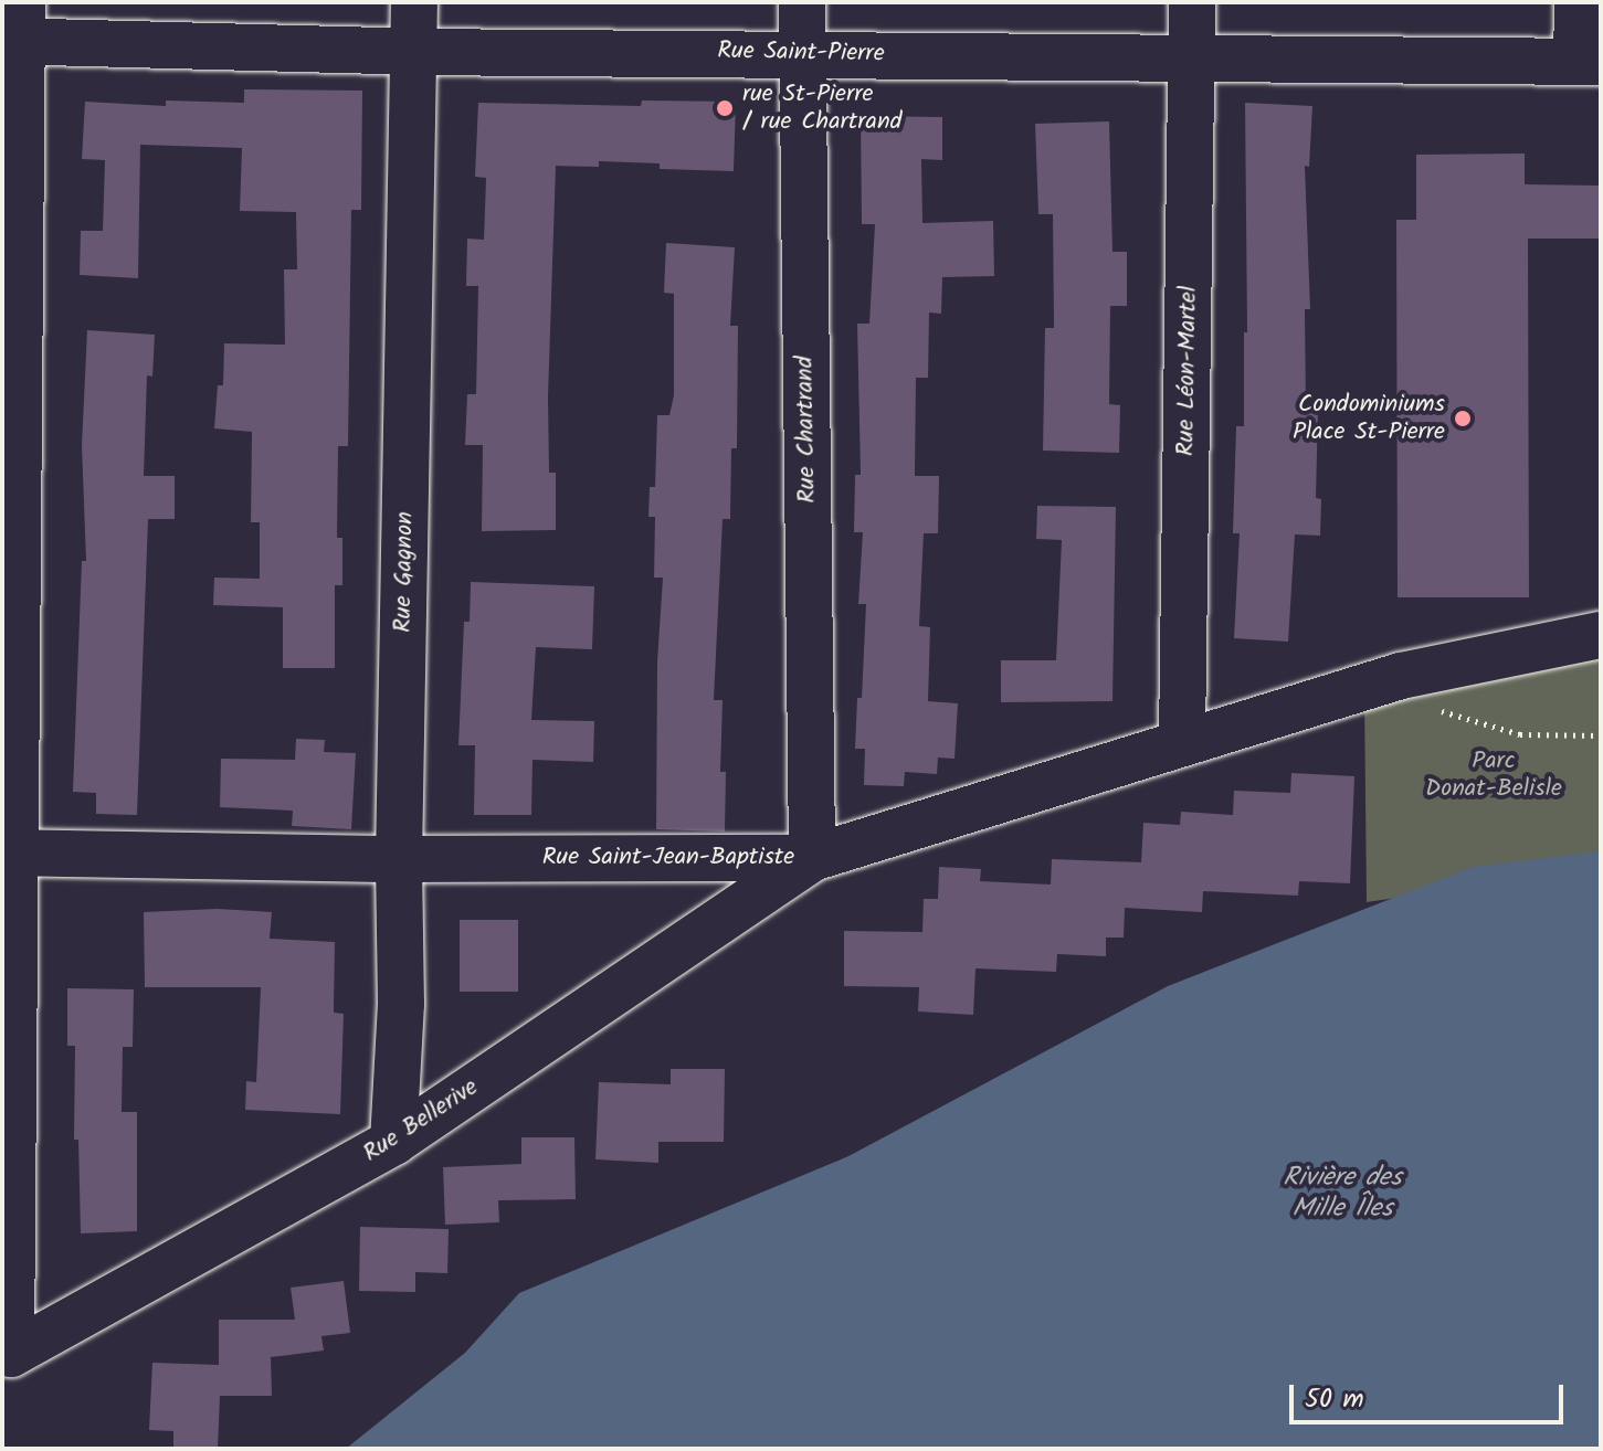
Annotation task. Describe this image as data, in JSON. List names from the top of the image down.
{
  "streets": {
    "street": [
      "Rue Saint-Pierre",
      "Rue Léon-Martel",
      "Rue Chartrand",
      "Rue Gagnon",
      "Rue Saint-Jean-Baptiste",
      "Rue Bellerive"
    ]
  },
  "crossings": [
    ["Rue Saint-Pierre", "Rue Léon-Martel"],
    ["Rue Saint-Pierre", "Rue Chartrand"],
    ["Rue Saint-Pierre", "Rue Gagnon"],
    ["Rue Léon-Martel", "Rue Saint-Jean-Baptiste"],
    ["Rue Chartrand", "Rue Saint-Jean-Baptiste"],
    ["Rue Chartrand", "Rue Bellerive"],
    ["Rue Gagnon", "Rue Saint-Jean-Baptiste"],
    ["Rue Gagnon", "Rue Bellerive"],
    ["Rue Saint-Jean-Baptiste", "Rue Bellerive"]
  ],
  "water": ["Rivière des Mille Îles"],
  "parks": ["Parc Donat-Belisle"],
  "places": ["rue St-Pierre / rue Chartrand", "Condominiums Place St-Pierre"],
  "scale_bar": "50 m"
}
